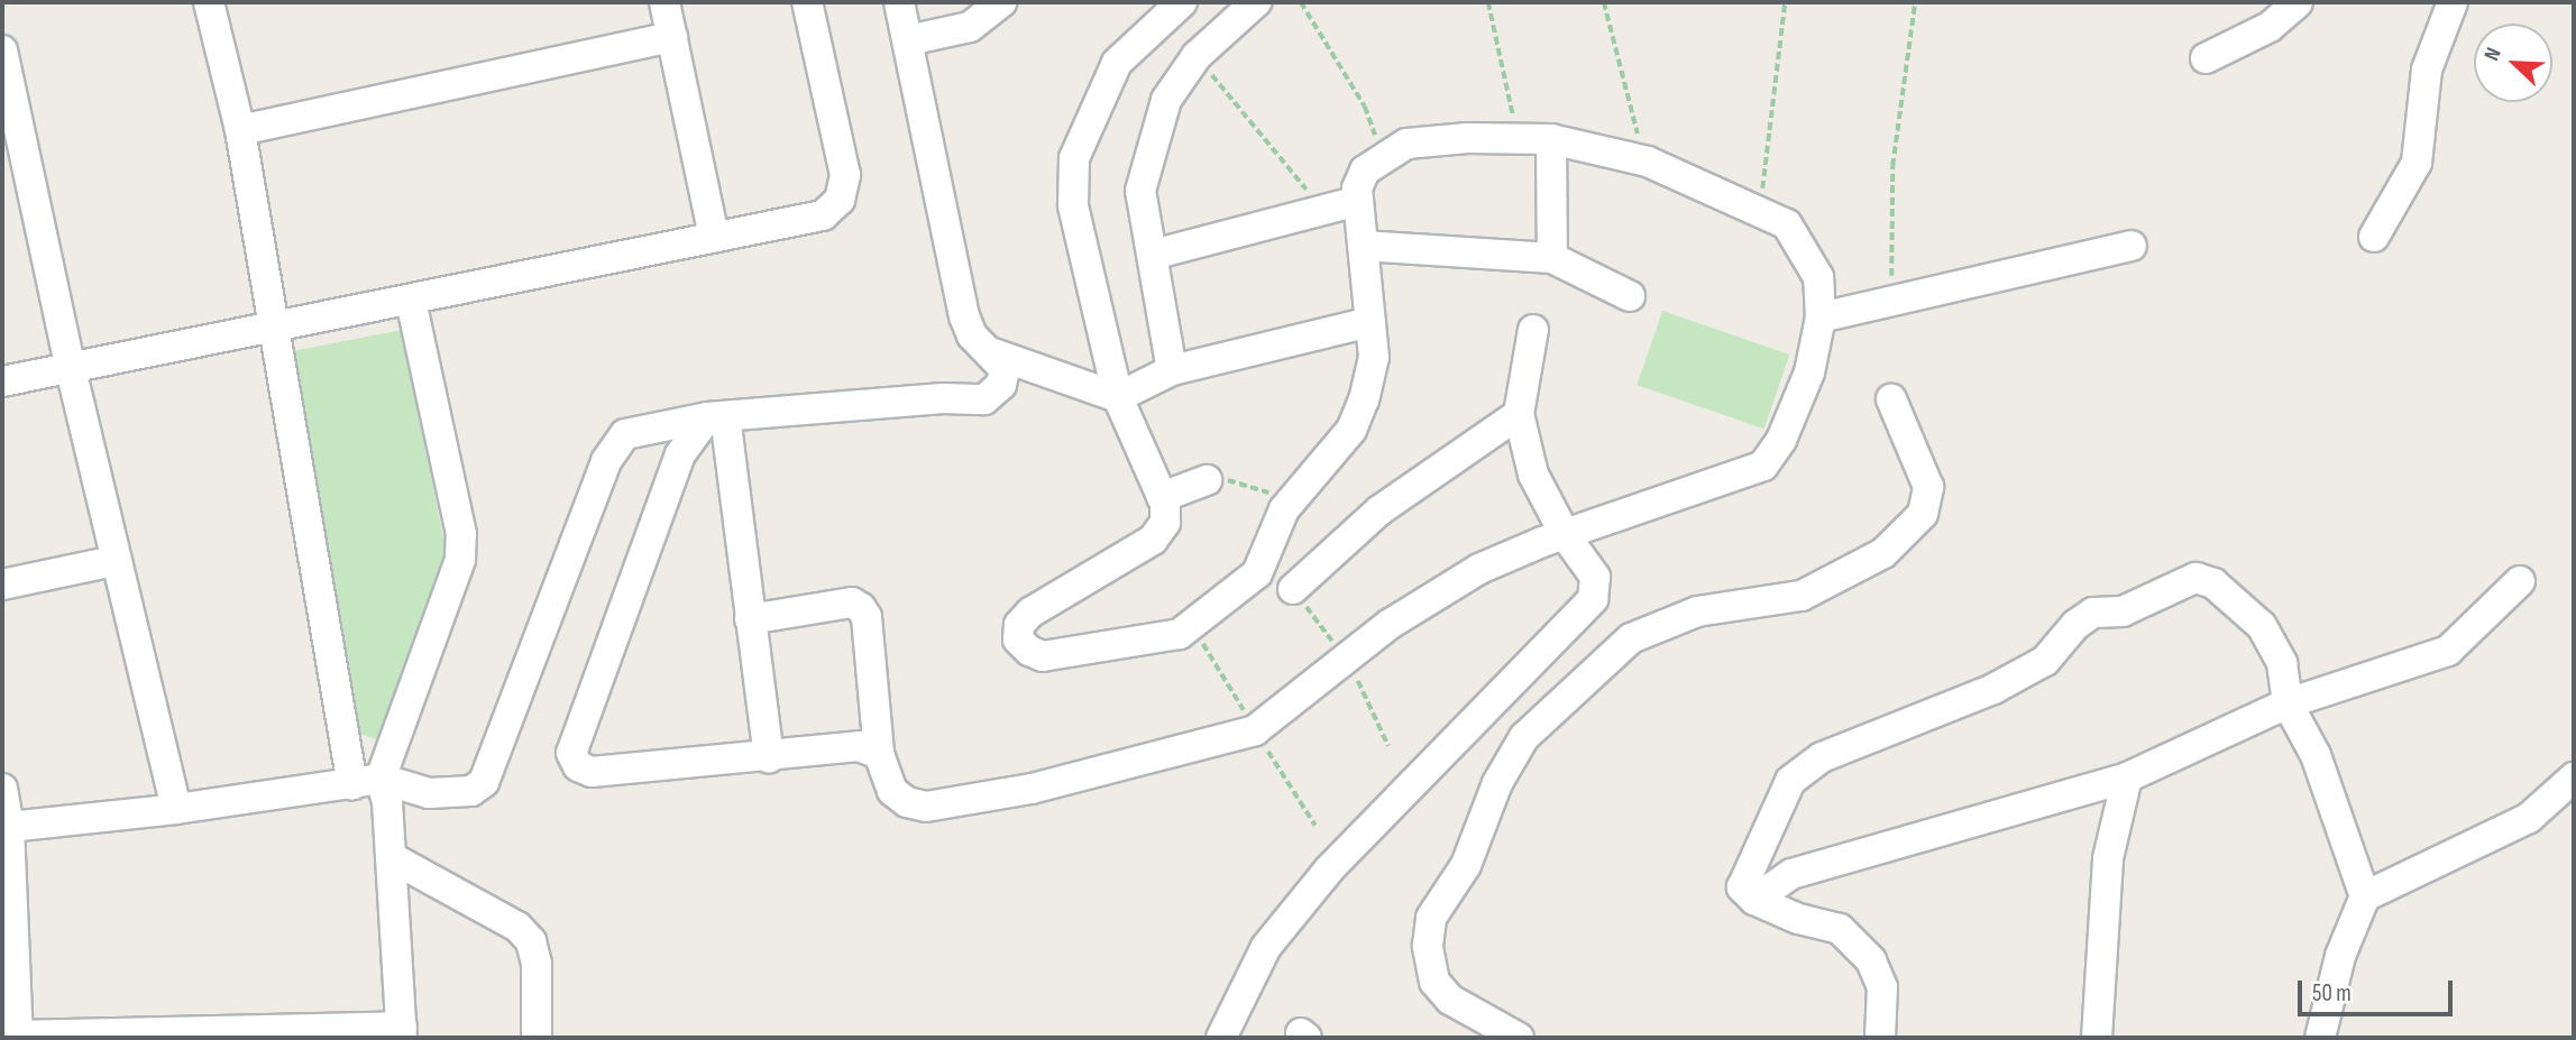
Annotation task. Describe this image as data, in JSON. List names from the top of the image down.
{
  "scale_bar": "50 m",
  "north": "top left"
}
